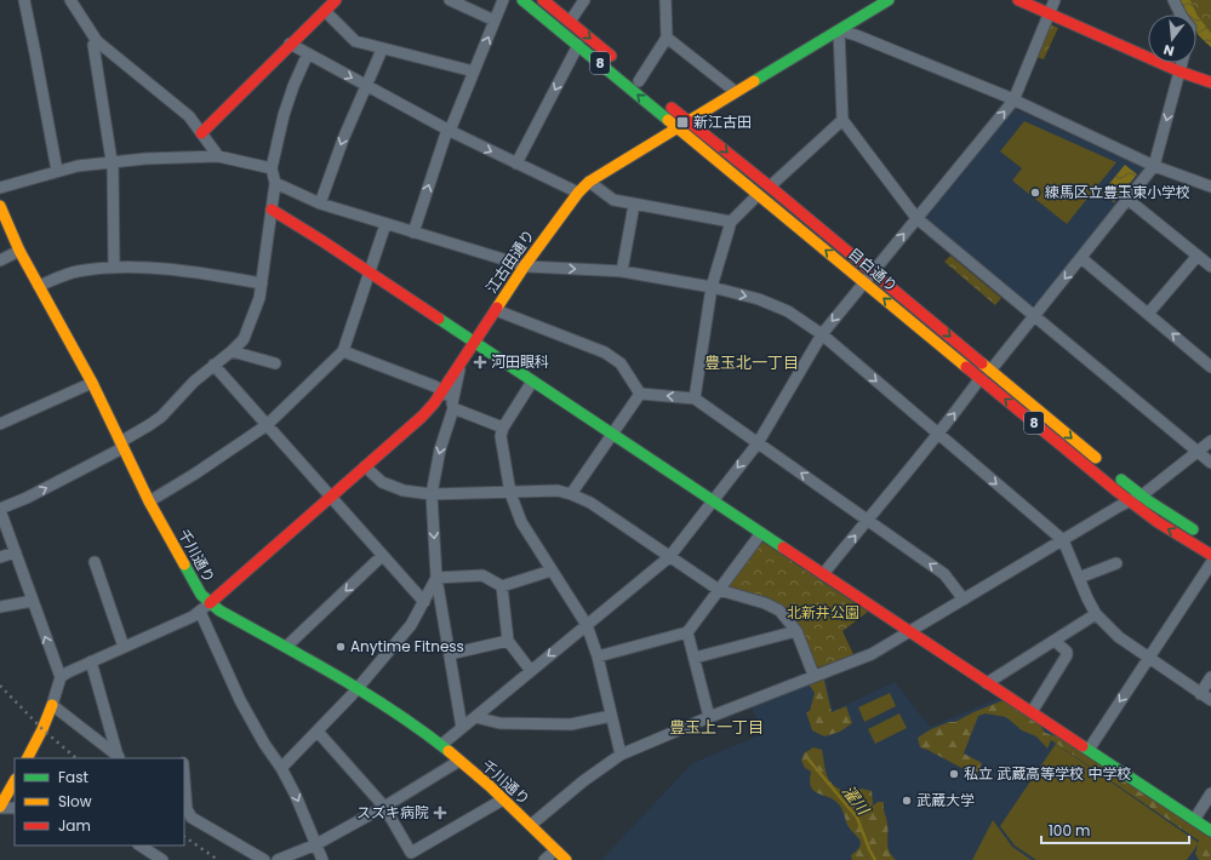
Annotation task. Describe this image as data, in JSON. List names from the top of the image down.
{
  "streets": {
    "main road": [
      "8",
      "江古田通り",
      "目白通り",
      "千川通り"
    ]
  },
  "crossings": [
    ["江古田通り", "目白通り"],
    ["江古田通り", "千川通り"]
  ],
  "districts": ["豊玉北一丁目", "豊玉上一丁目"],
  "water": ["濯川"],
  "parks": ["北新井公園"],
  "places": {
    "transit": ["新江古田"],
    "other": [
      "練馬区立豊玉東小学校",
      "Anytime Fitness",
      "私立 武蔵高等学校 中学校",
      "武蔵大学"
    ],
    "health": ["河田眼科", "スズキ病院"]
  },
  "legend": ["Fast", "Slow", "Jam"],
  "scale_bar": "100 m",
  "north": "bottom"
}
